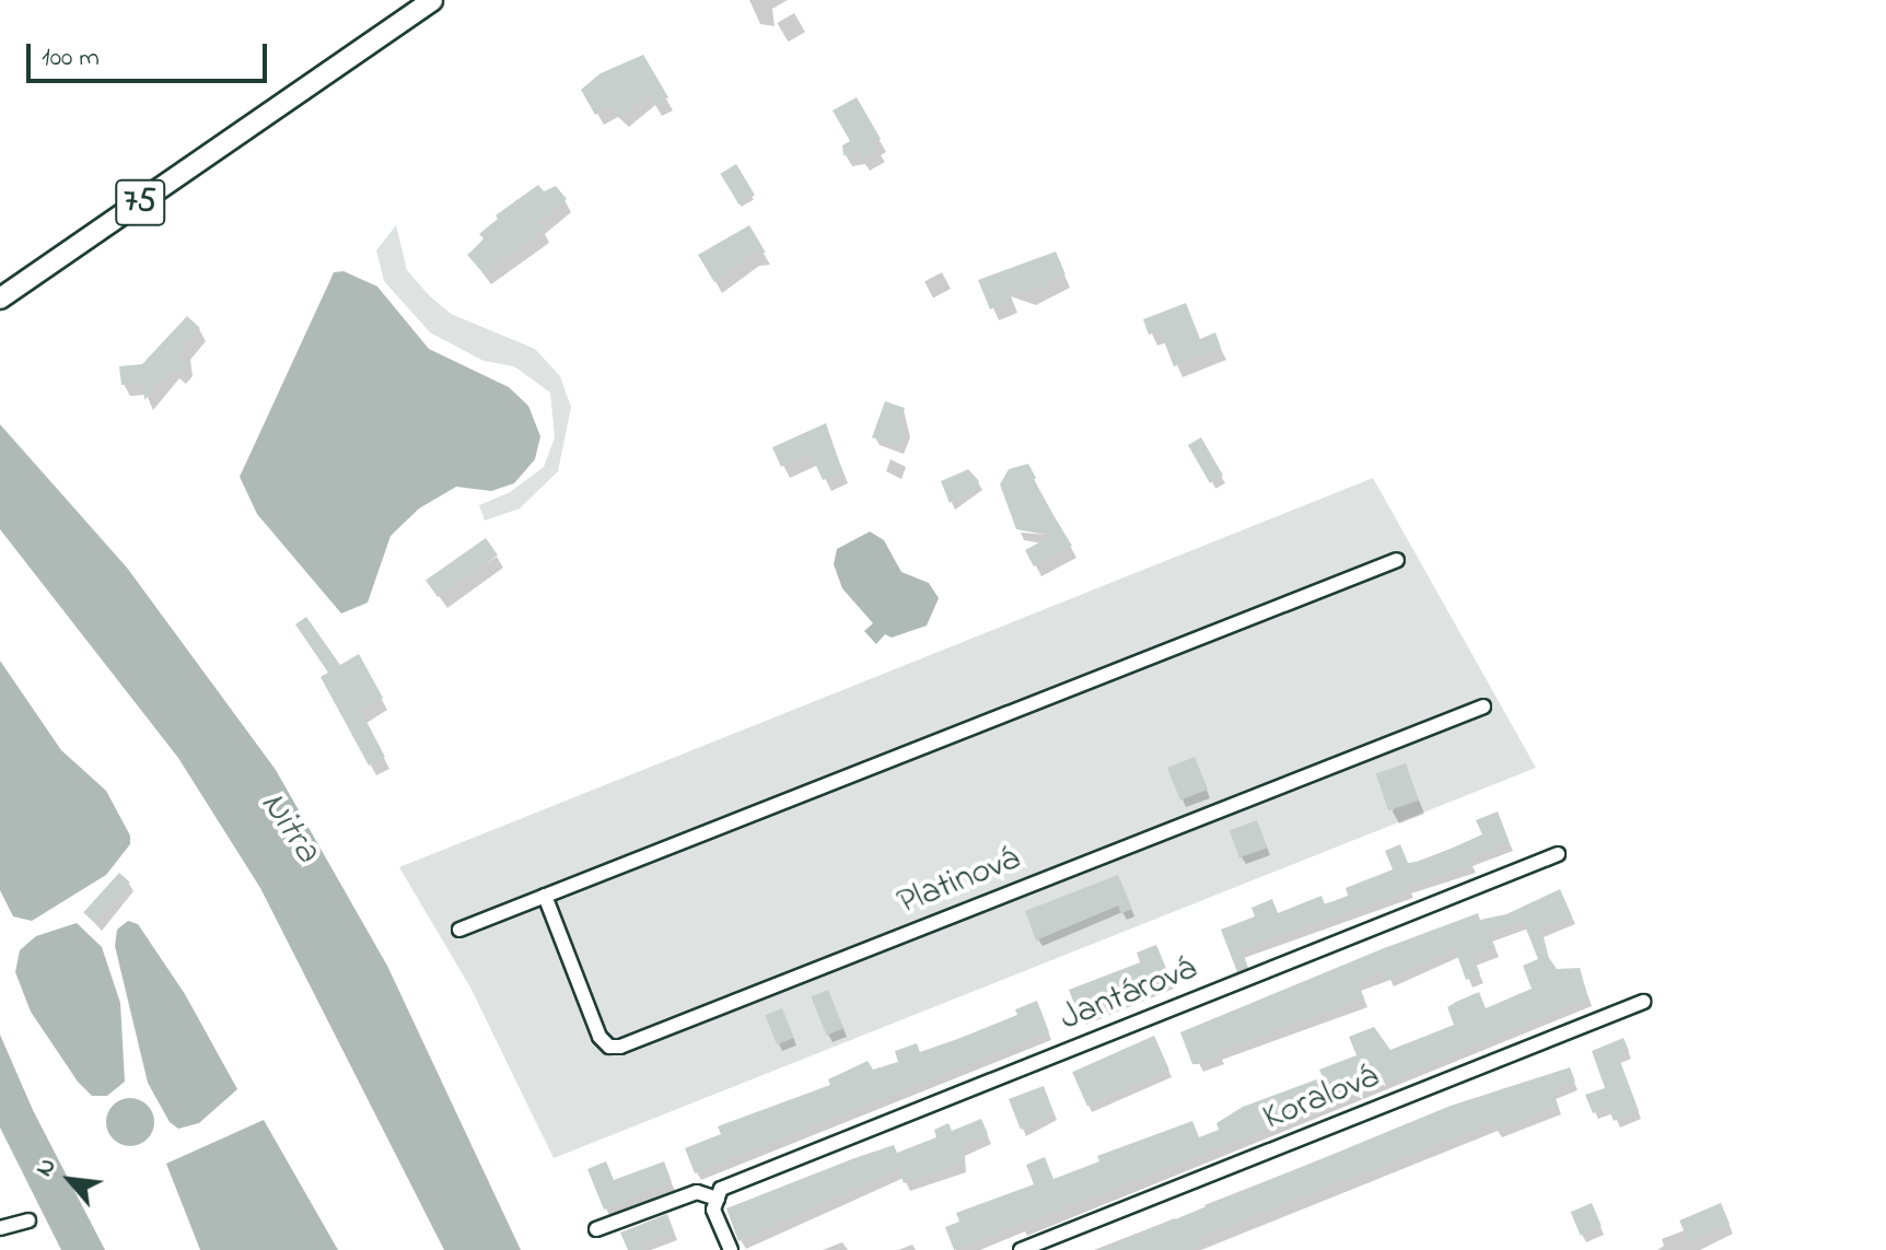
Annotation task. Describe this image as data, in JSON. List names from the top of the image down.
{
  "streets": {
    "main road": ["75"],
    "street": ["Platinová", "Jantárová", "Koralová"]
  },
  "water": ["Nitra"],
  "scale_bar": "100 m",
  "north": "top left"
}
